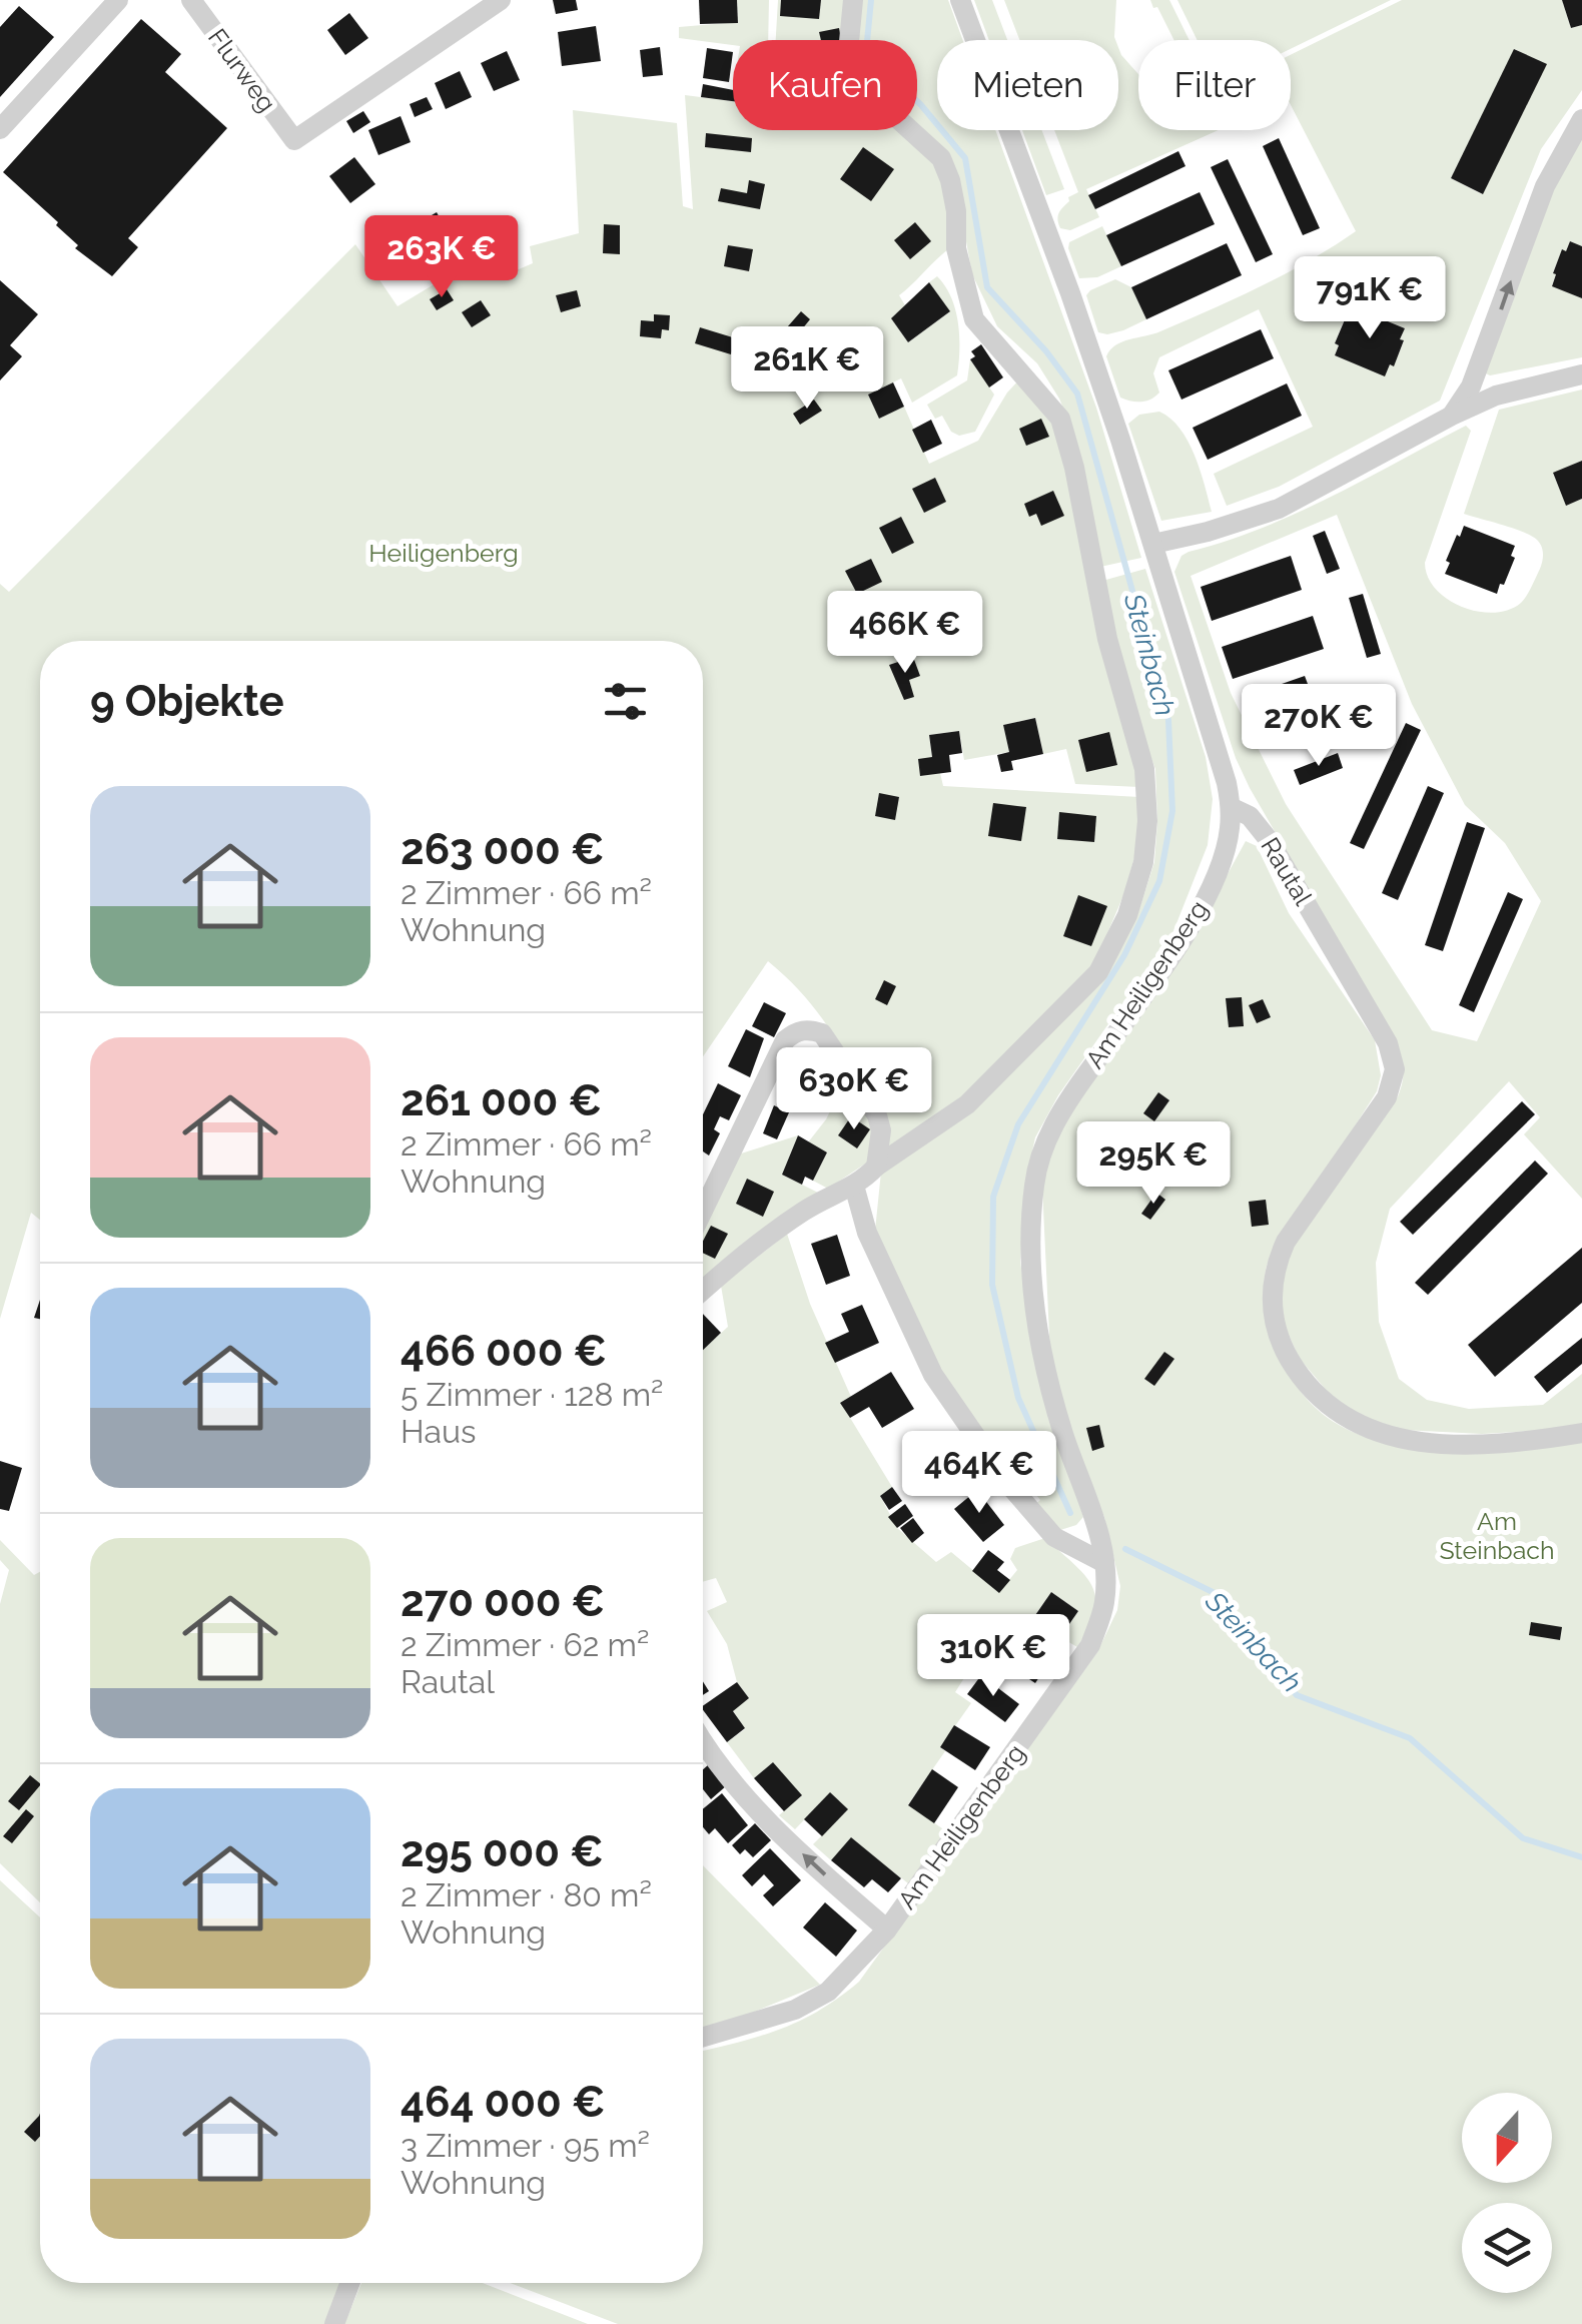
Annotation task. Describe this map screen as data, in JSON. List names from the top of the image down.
{
  "streets": {
    "street": ["Flurweg", "Rautal", "Am Heiligenberg"]
  },
  "crossings": [
    ["Rautal", "Am Heiligenberg"]
  ],
  "water": ["Steinbach"],
  "parks": ["Heiligenberg", "Am Steinbach"],
  "north": "bottom",
  "page": {
    "chip": ["Kaufen", "Mieten", "Filter"],
    "price": [
      "263K €",
      "791K €",
      "261K €",
      "466K €",
      "270K €",
      "630K €",
      "295K €",
      "464K €",
      "310K €"
    ],
    "heading": "9 Objekte",
    "list": [
      {
        "name": "263 000 €",
        "note": "2 Zimmer · 66 m² · Wohnung"
      },
      {
        "name": "261 000 €",
        "note": "2 Zimmer · 66 m² · Wohnung"
      },
      {
        "name": "466 000 €",
        "note": "5 Zimmer · 128 m² · Haus"
      },
      {
        "name": "270 000 €",
        "note": "2 Zimmer · 62 m² · Rautal"
      },
      {
        "name": "295 000 €",
        "note": "2 Zimmer · 80 m² · Wohnung"
      },
      {
        "name": "464 000 €",
        "note": "3 Zimmer · 95 m² · Wohnung"
      }
    ]
  }
}
